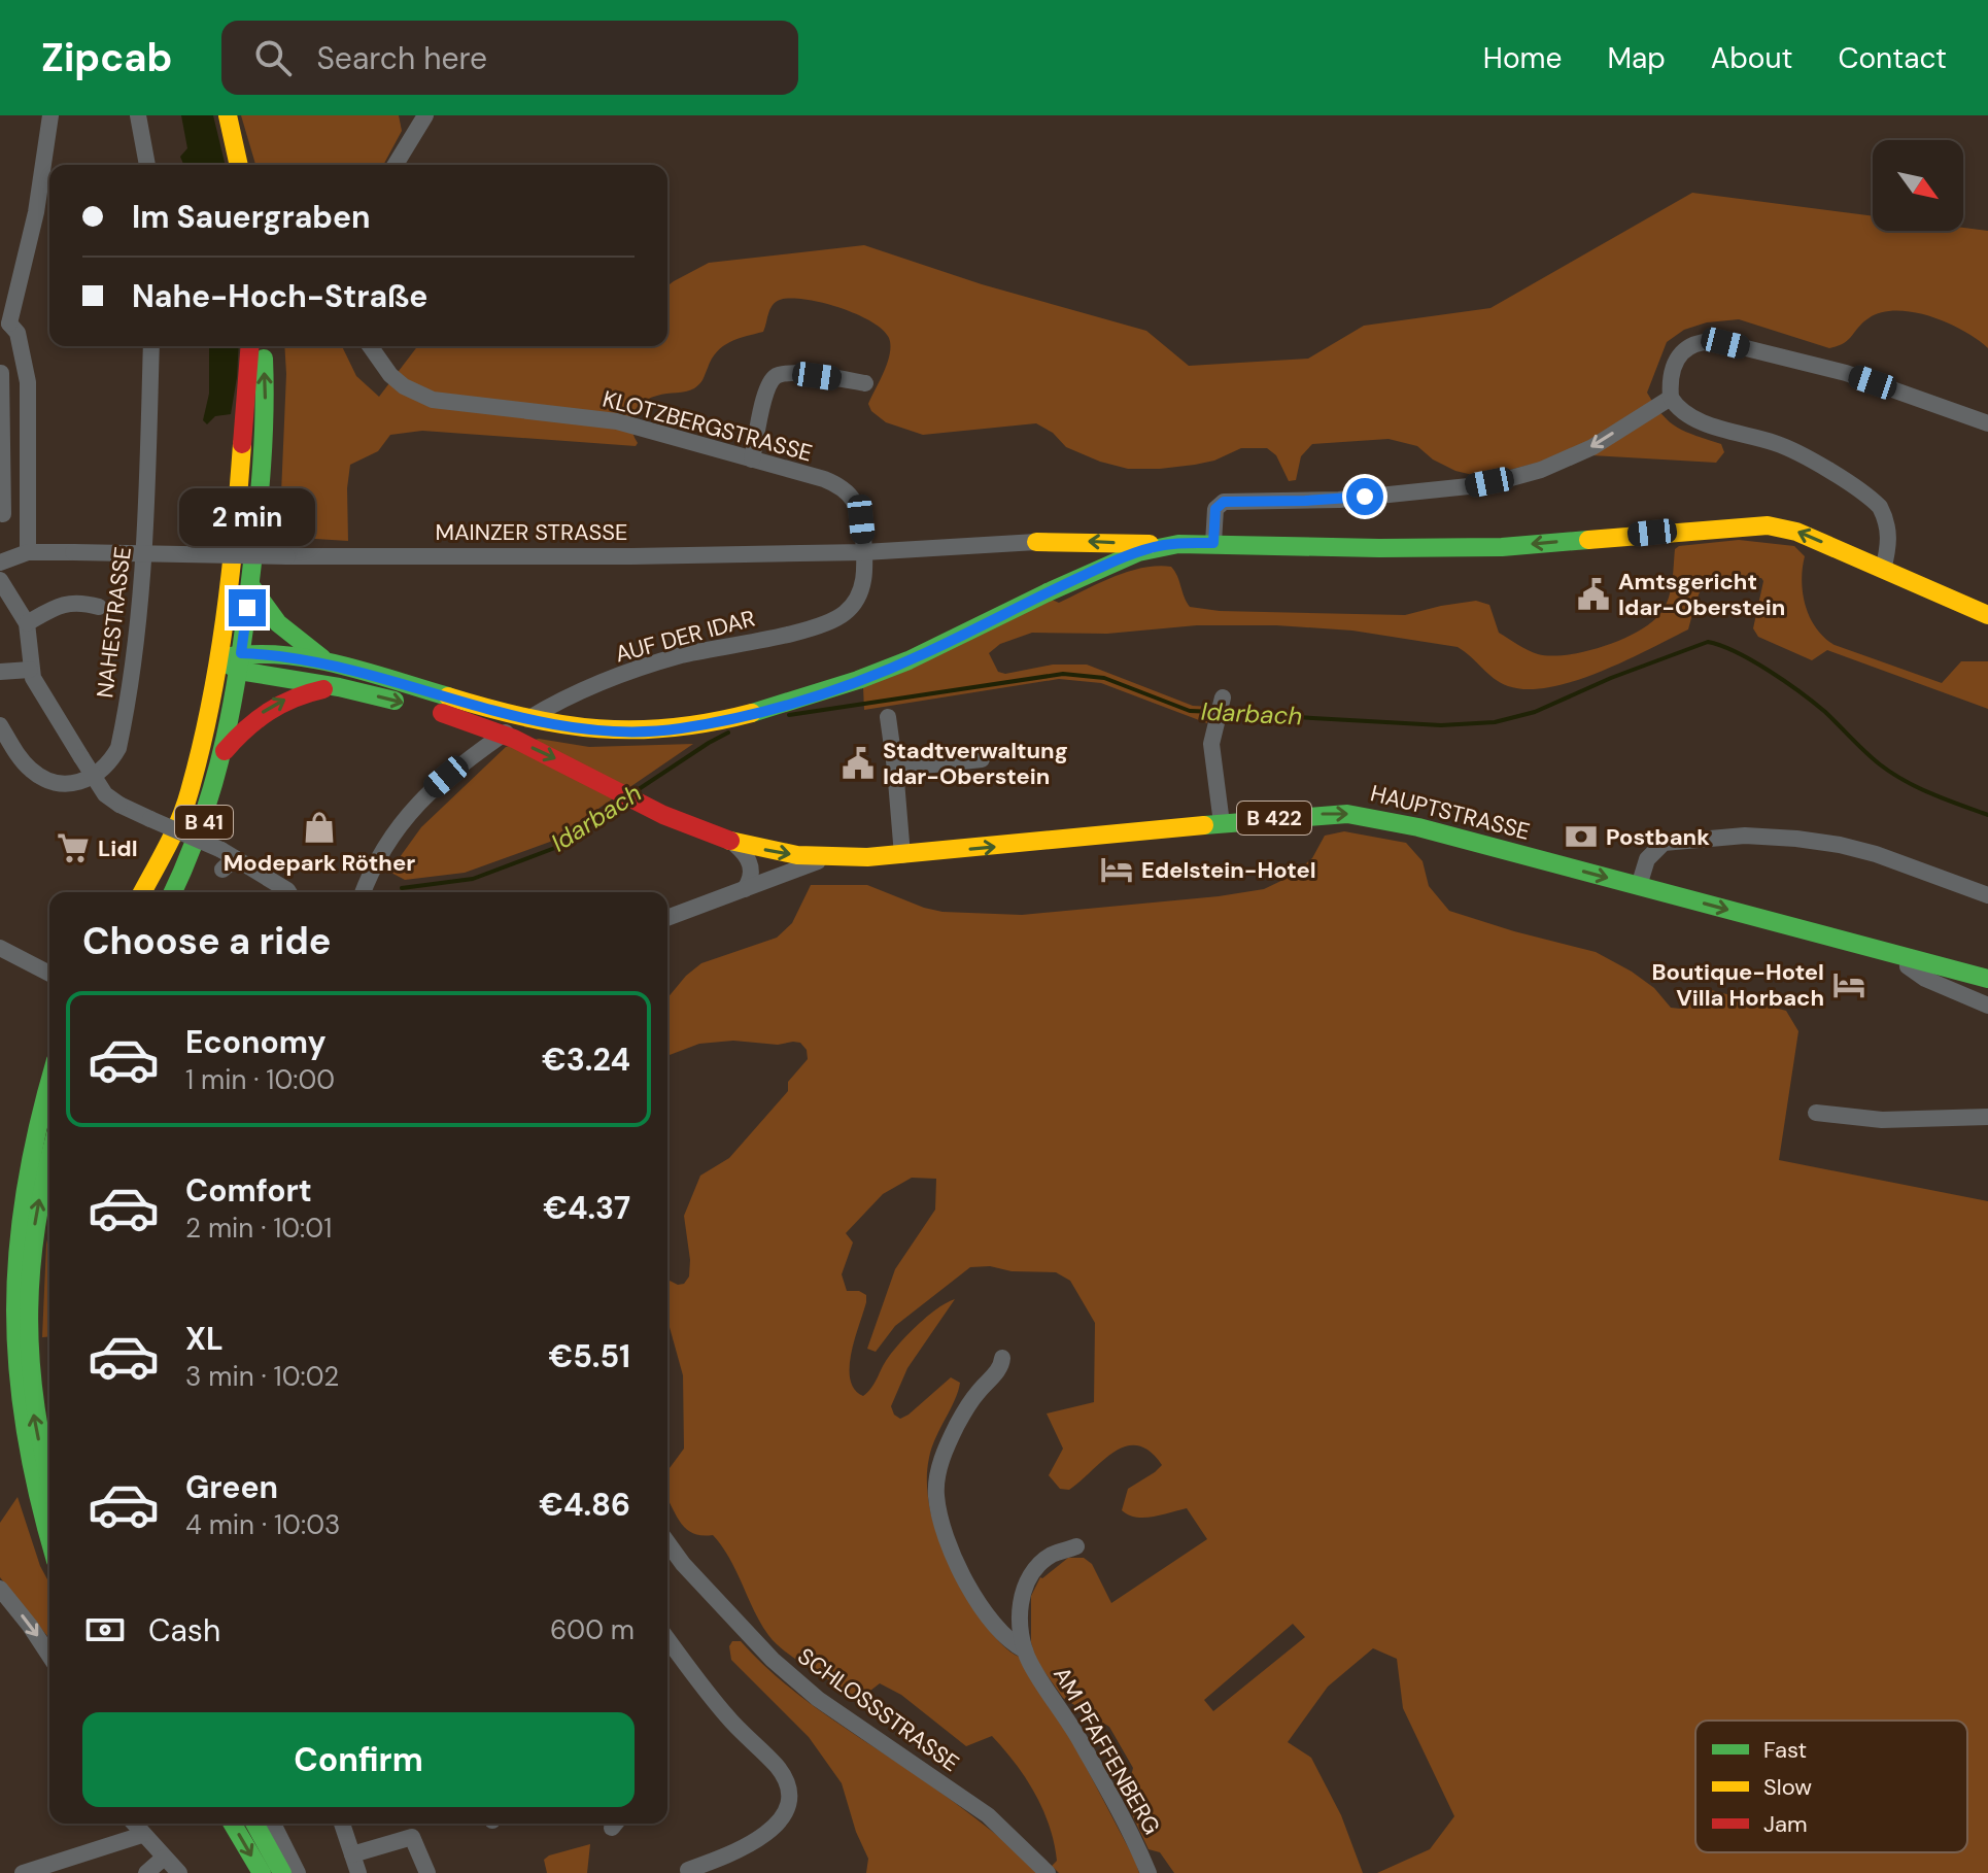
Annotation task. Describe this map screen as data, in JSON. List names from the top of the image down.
{
  "streets": {
    "main road": ["HAUPTSTRASSE", "B 422", "B 41"],
    "street": [
      "KLOTZBERGSTRASSE",
      "MAINZER STRASSE",
      "NAHESTRASSE",
      "AUF DER IDAR",
      "SCHLOSSSTRASSE",
      "AM PFAFFENBERG"
    ]
  },
  "crossings": [
    ["KLOTZBERGSTRASSE", "MAINZER STRASSE"],
    ["KLOTZBERGSTRASSE", "AUF DER IDAR"],
    ["MAINZER STRASSE", "AUF DER IDAR"],
    ["HAUPTSTRASSE", "B 422"],
    ["B 422", "B 41"]
  ],
  "one_way": ["HAUPTSTRASSE"],
  "water": ["Idarbach"],
  "places": {
    "public building": ["Amtsgericht Idar-Oberstein", "Stadtverwaltung Idar-Oberstein"],
    "shop": ["Modepark Röther"],
    "bank": ["Postbank"],
    "supermarket": ["Lidl"],
    "hotel": ["Edelstein-Hotel", "Boutique-Hotel Villa Horbach"]
  },
  "legend": ["Fast", "Slow", "Jam"],
  "north": "bottom right",
  "page": {
    "header": "Zipcab",
    "search": "Search here",
    "nav": [
      "Home",
      "Map",
      "About",
      "Contact"
    ],
    "banner": ["Im Sauergraben", "Nahe-Hoch-Straße"],
    "bubble": "2 min",
    "heading": "Choose a ride",
    "list": [
      {
        "name": "Economy",
        "note": "1 min · 10:00",
        "value": "€3.24"
      },
      {
        "name": "Comfort",
        "note": "2 min · 10:01",
        "value": "€4.37"
      },
      {
        "name": "XL",
        "note": "3 min · 10:02",
        "value": "€5.51"
      },
      {
        "name": "Green",
        "note": "4 min · 10:03",
        "value": "€4.86"
      }
    ],
    "pay": ["Cash", "600 m"],
    "buttons": "Confirm"
  }
}
